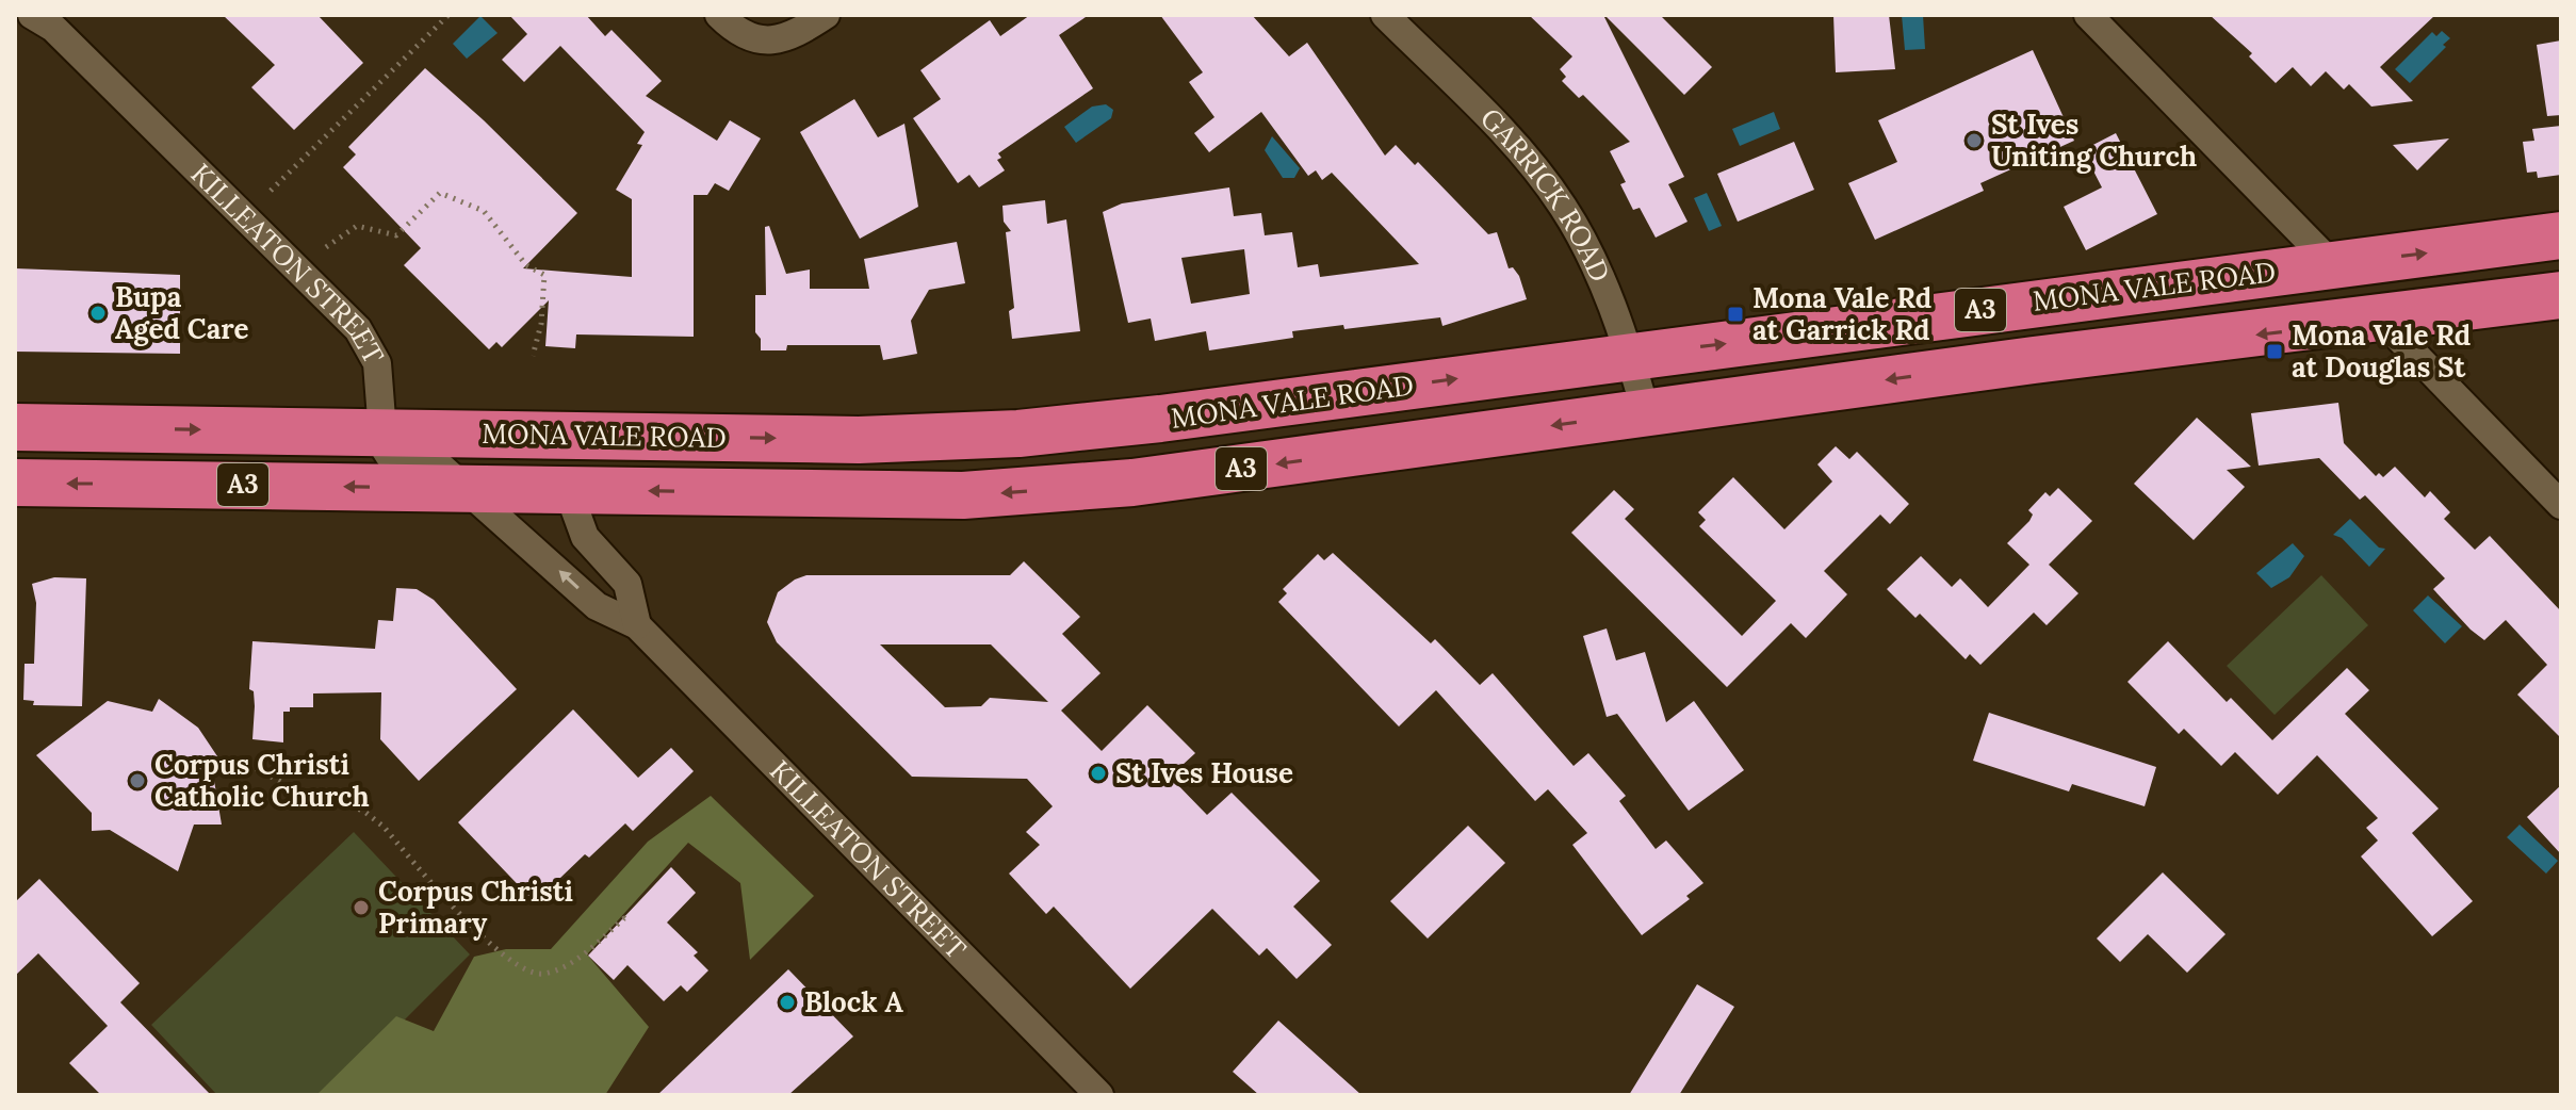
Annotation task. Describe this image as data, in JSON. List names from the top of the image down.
{
  "streets": {
    "highway": ["MONA VALE ROAD", "A3"],
    "street": ["GARRICK ROAD", "KILLEATON STREET"]
  },
  "crossings": [
    ["GARRICK ROAD", "MONA VALE ROAD"],
    ["KILLEATON STREET", "MONA VALE ROAD"]
  ],
  "places": {
    "other": [
      "St Ives Uniting Church",
      "Bupa Aged Care",
      "St Ives House",
      "Corpus Christi Catholic Church",
      "Corpus Christi Primary",
      "Block A"
    ],
    "transit": ["Mona Vale Rd at Garrick Rd", "Mona Vale Rd at Douglas St"]
  }
}
